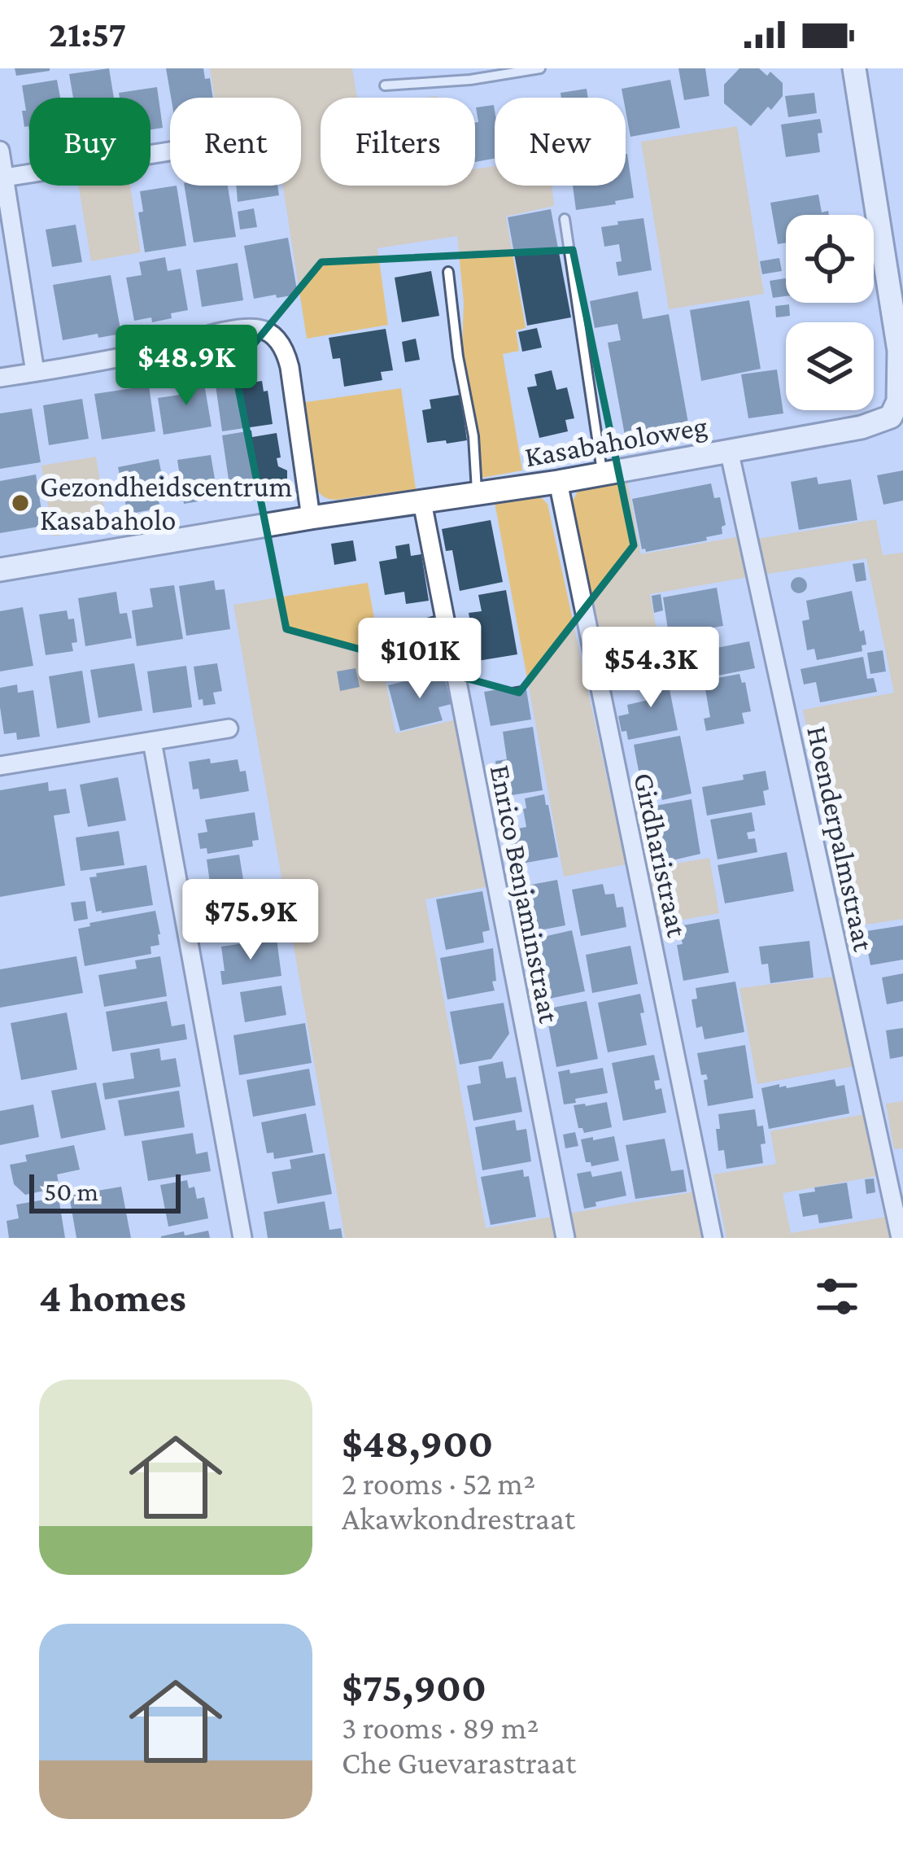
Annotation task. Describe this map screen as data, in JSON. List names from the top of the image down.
{
  "streets": {
    "street": [
      "Kasabaholoweg",
      "Hoenderpalmstraat",
      "Girdharistraat",
      "Enrico Benjaminstraat"
    ]
  },
  "crossings": [
    ["Kasabaholoweg", "Hoenderpalmstraat"],
    ["Kasabaholoweg", "Girdharistraat"],
    ["Kasabaholoweg", "Enrico Benjaminstraat"]
  ],
  "places": ["Gezondheidscentrum Kasabaholo"],
  "scale_bar": "50 m",
  "page": {
    "status": "21:57",
    "chip": [
      "Buy",
      "Rent",
      "Filters",
      "New"
    ],
    "price": [
      "$48.9K",
      "$101K",
      "$54.3K",
      "$75.9K"
    ],
    "scale": "50 m",
    "heading": "4 homes",
    "list": [
      {
        "name": "$48,900",
        "note": "2 rooms · 52 m² · Akawkondrestraat"
      },
      {
        "name": "$75,900",
        "note": "3 rooms · 89 m² · Che Guevarastraat"
      }
    ]
  }
}
